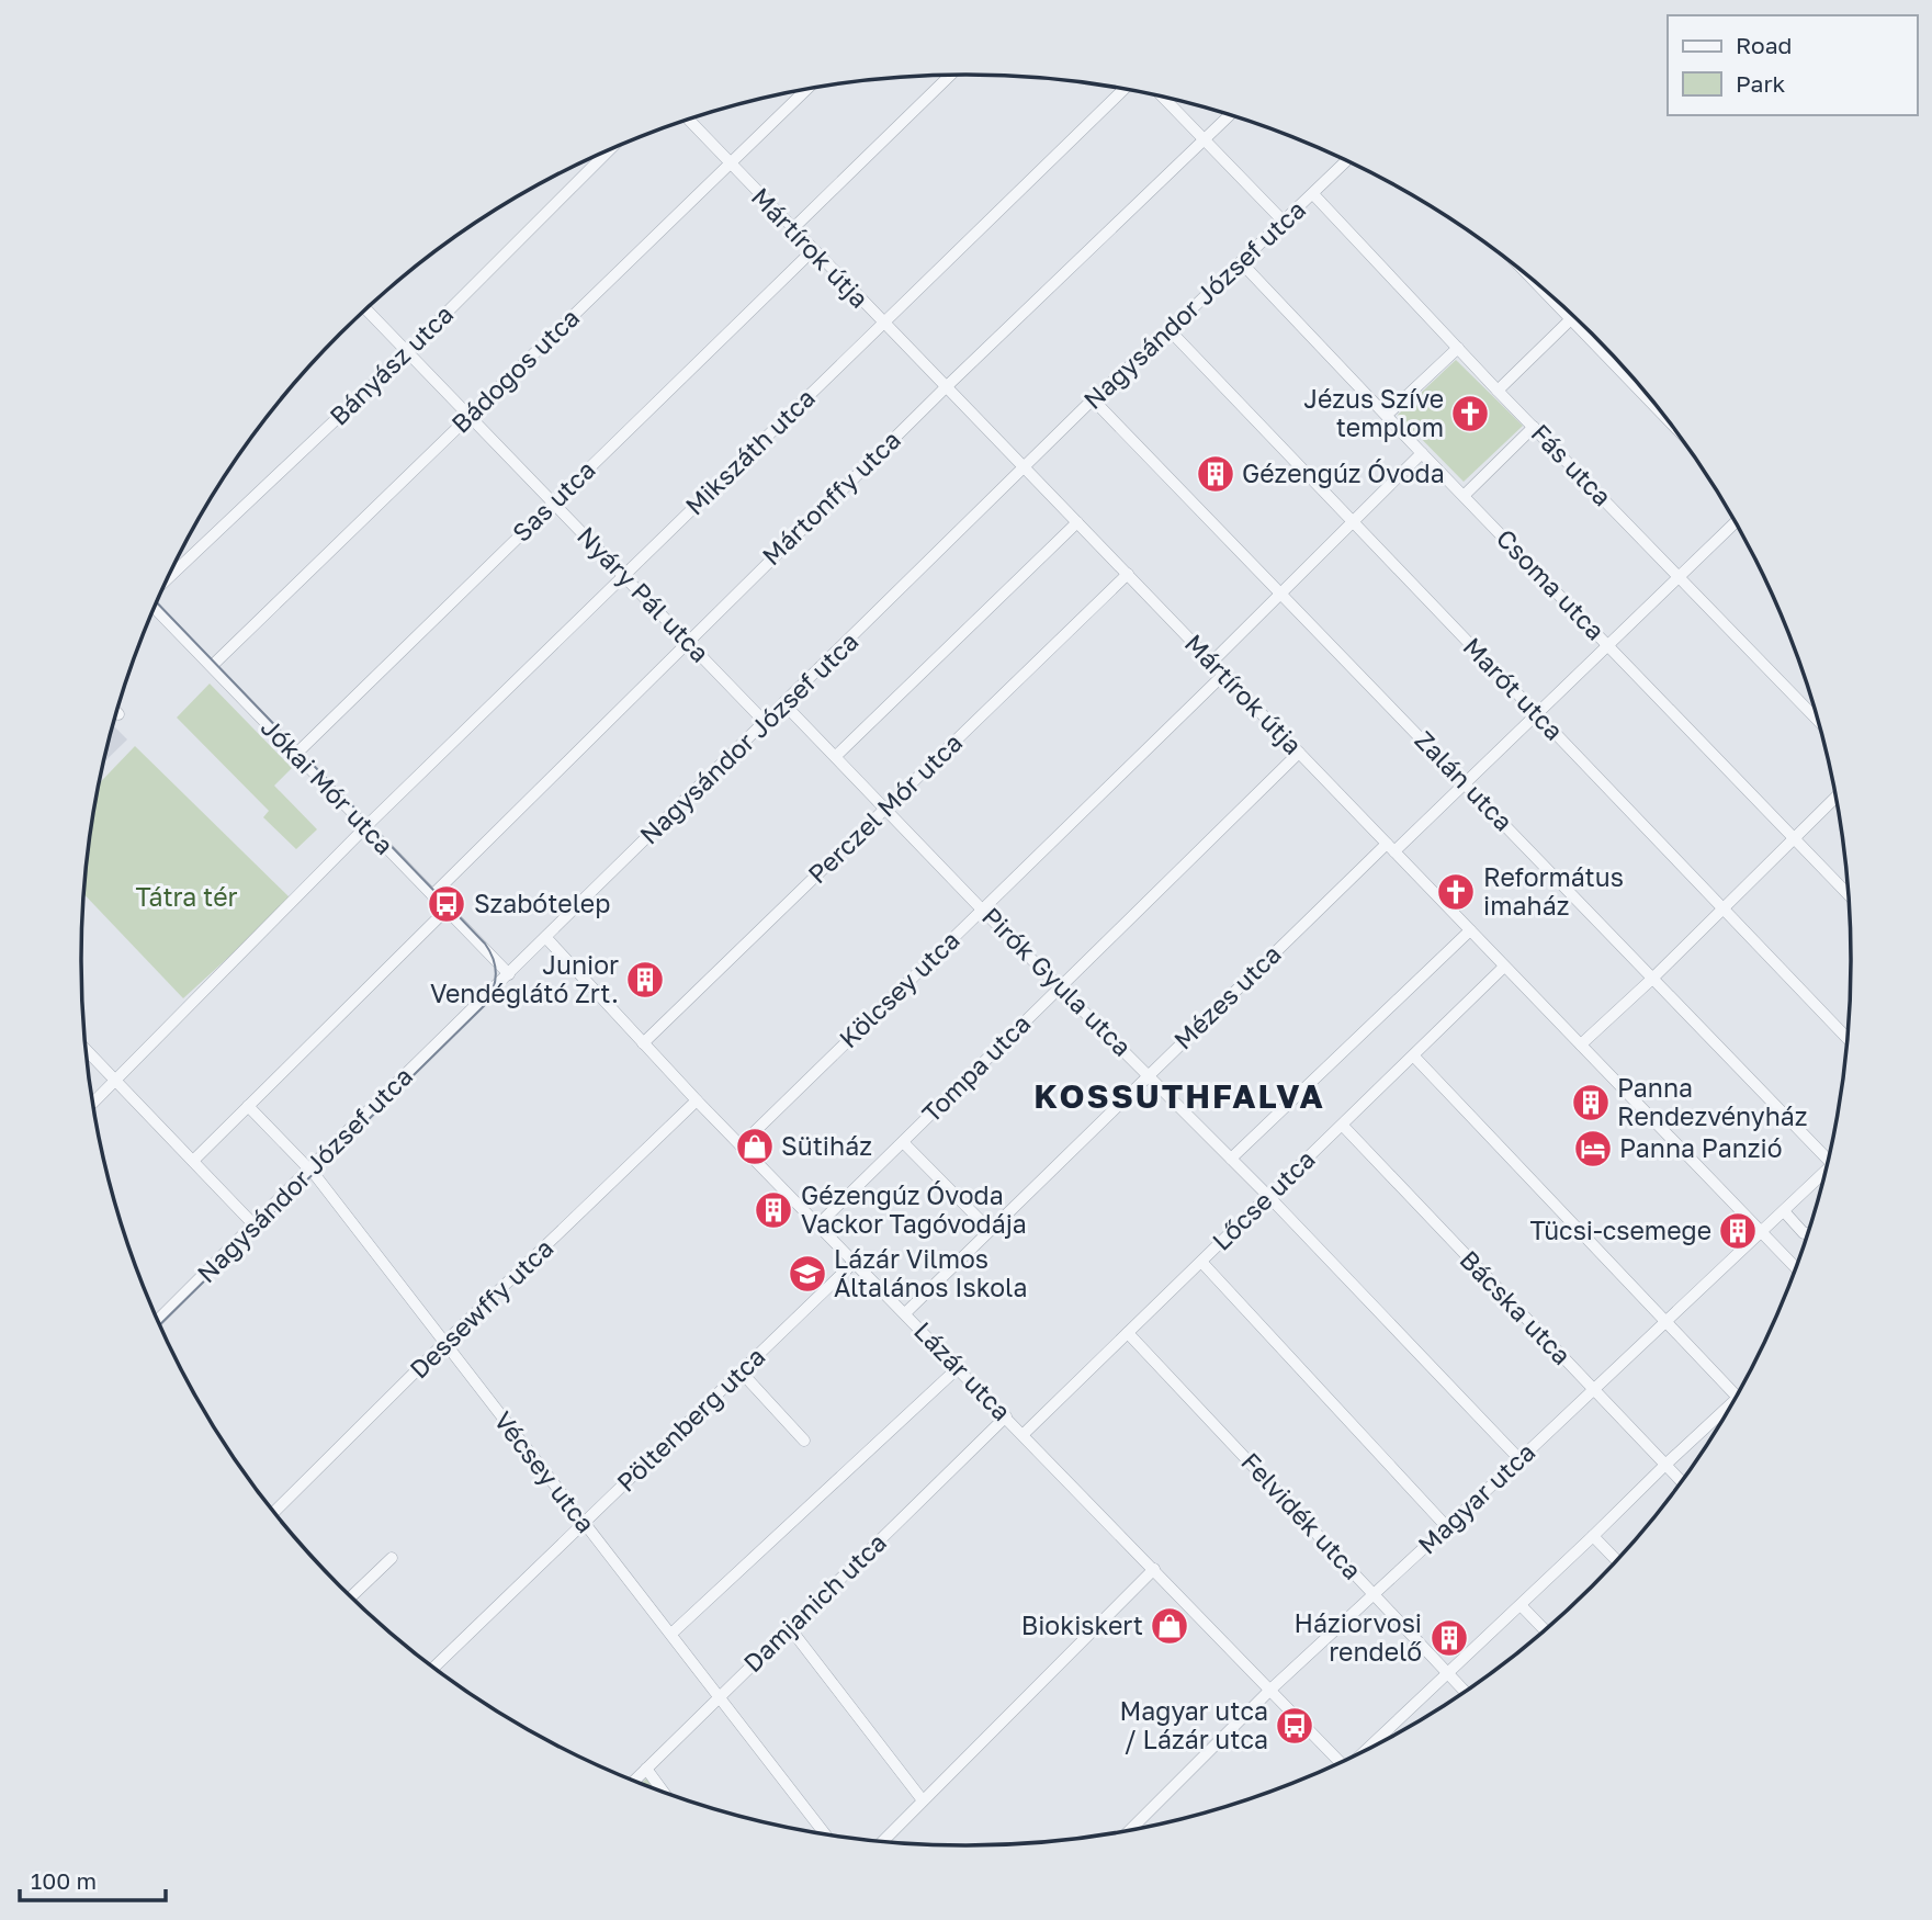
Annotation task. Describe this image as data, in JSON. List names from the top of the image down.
{
  "streets": {
    "street": [
      "Mártírok útja",
      "Nagysándor József utca",
      "Bányász utca",
      "Bádogos utca",
      "Mikszáth utca",
      "Fás utca",
      "Mártonffy utca",
      "Sas utca",
      "Csoma utca",
      "Nyáry Pál utca",
      "Marót utca",
      "Zalán utca",
      "Jókai Mór utca",
      "Perczel Mór utca",
      "Pirók Gyula utca",
      "Kölcsey utca",
      "Mézes utca",
      "Tompa utca",
      "Lőcse utca",
      "Bácska utca",
      "Dessewffy utca",
      "Lázár utca",
      "Pöltenberg utca",
      "Vécsey utca",
      "Magyar utca",
      "Felvidék utca",
      "Damjanich utca"
    ]
  },
  "crossings": [
    ["Mártírok útja", "Nagysándor József utca"],
    ["Mártírok útja", "Bádogos utca"],
    ["Mártírok útja", "Mikszáth utca"],
    ["Mártírok útja", "Mártonffy utca"],
    ["Mártírok útja", "Sas utca"],
    ["Mártírok útja", "Perczel Mór utca"],
    ["Mártírok útja", "Kölcsey utca"],
    ["Mártírok útja", "Mézes utca"],
    ["Mártírok útja", "Tompa utca"],
    ["Mártírok útja", "Lőcse utca"],
    ["Mártírok útja", "Magyar utca"],
    ["Nagysándor József utca", "Fás utca"],
    ["Nagysándor József utca", "Csoma utca"],
    ["Nagysándor József utca", "Nyáry Pál utca"],
    ["Nagysándor József utca", "Marót utca"],
    ["Nagysándor József utca", "Zalán utca"],
    ["Nagysándor József utca", "Jókai Mór utca"],
    ["Nagysándor József utca", "Pirók Gyula utca"],
    ["Nagysándor József utca", "Lázár utca"],
    ["Nagysándor József utca", "Vécsey utca"],
    ["Bányász utca", "Nyáry Pál utca"],
    ["Bádogos utca", "Nyáry Pál utca"],
    ["Bádogos utca", "Jókai Mór utca"],
    ["Mikszáth utca", "Nyáry Pál utca"],
    ["Mikszáth utca", "Jókai Mór utca"],
    ["Fás utca", "Mézes utca"],
    ["Mártonffy utca", "Nyáry Pál utca"],
    ["Mártonffy utca", "Jókai Mór utca"],
    ["Sas utca", "Nyáry Pál utca"],
    ["Sas utca", "Jókai Mór utca"],
    ["Csoma utca", "Mézes utca"],
    ["Marót utca", "Mézes utca"],
    ["Zalán utca", "Mézes utca"],
    ["Perczel Mór utca", "Pirók Gyula utca"],
    ["Perczel Mór utca", "Lázár utca"],
    ["Pirók Gyula utca", "Kölcsey utca"],
    ["Pirók Gyula utca", "Mézes utca"],
    ["Pirók Gyula utca", "Tompa utca"],
    ["Pirók Gyula utca", "Lőcse utca"],
    ["Pirók Gyula utca", "Magyar utca"],
    ["Kölcsey utca", "Lázár utca"],
    ["Mézes utca", "Lázár utca"],
    ["Tompa utca", "Lázár utca"],
    ["Lőcse utca", "Bácska utca"],
    ["Lőcse utca", "Lázár utca"],
    ["Lőcse utca", "Felvidék utca"],
    ["Bácska utca", "Magyar utca"],
    ["Dessewffy utca", "Lázár utca"],
    ["Dessewffy utca", "Vécsey utca"],
    ["Lázár utca", "Pöltenberg utca"],
    ["Lázár utca", "Magyar utca"],
    ["Lázár utca", "Damjanich utca"],
    ["Pöltenberg utca", "Vécsey utca"],
    ["Vécsey utca", "Damjanich utca"],
    ["Magyar utca", "Felvidék utca"]
  ],
  "districts": ["KOSSUTHFALVA"],
  "parks": ["Tátra tér"],
  "places": {
    "church": ["Jézus Szíve templom", "Református imaház"],
    "building": [
      "Gézengúz Óvoda",
      "Junior Vendéglátó Zrt.",
      "Panna Rendezvényház",
      "Gézengúz Óvoda Vackor Tagóvodája",
      "Tücsi-csemege",
      "Háziorvosi rendelő"
    ],
    "bus stop": ["Szabótelep", "Magyar utca / Lázár utca"],
    "shop": ["Sütiház", "Biokiskert"],
    "hotel": ["Panna Panzió"],
    "school or university": ["Lázár Vilmos Általános Iskola"]
  },
  "legend": ["Road", "Park"],
  "scale_bar": "100 m"
}
